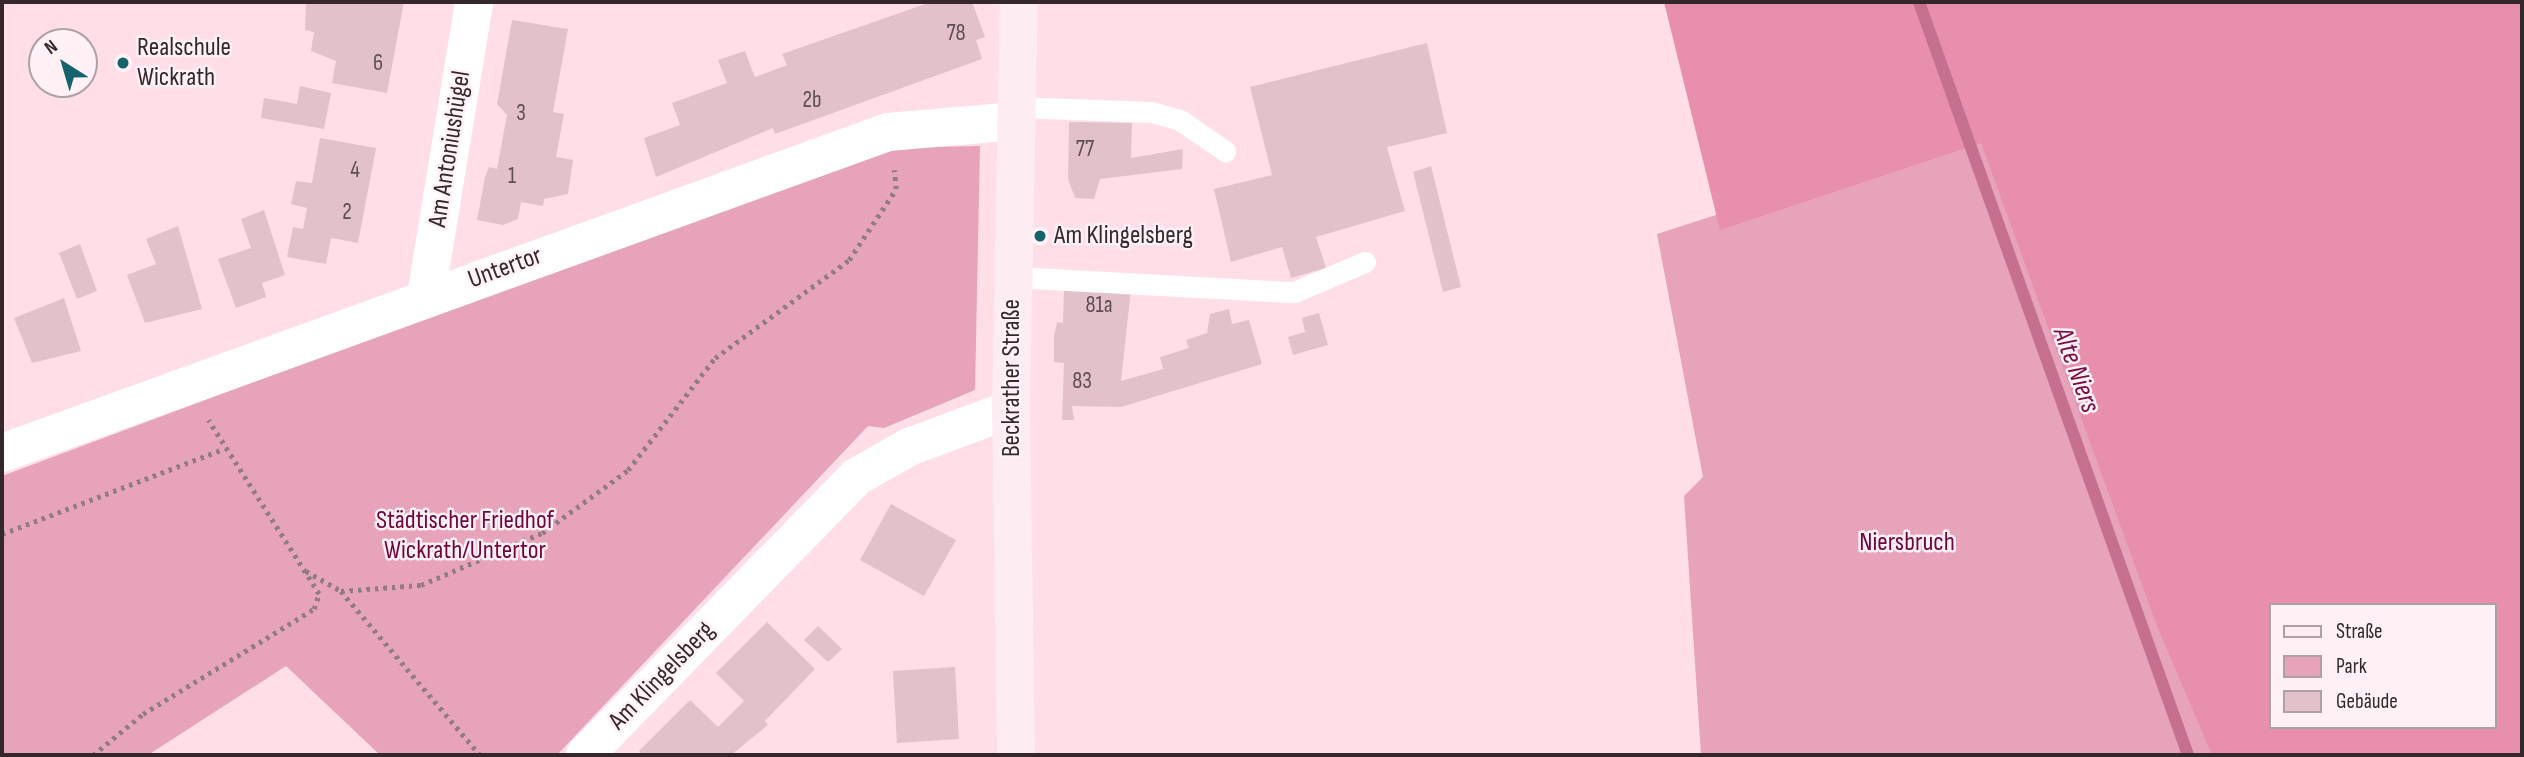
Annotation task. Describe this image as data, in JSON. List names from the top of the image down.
{
  "streets": {
    "street": [
      "Am Antoniushügel",
      "Untertor",
      "Beckrather Straße",
      "Am Klingelsberg"
    ]
  },
  "crossings": [
    ["Am Antoniushügel", "Untertor"],
    ["Untertor", "Beckrather Straße"],
    ["Beckrather Straße", "Am Klingelsberg"]
  ],
  "water": ["Alte Niers"],
  "parks": ["Städtischer Friedhof Wickrath/Untertor", "Niersbruch"],
  "places": ["Realschule Wickrath", "Am Klingelsberg"],
  "house_numbers": [
    "78",
    "6",
    "2b",
    "3",
    "77",
    "4",
    "1",
    "2",
    "81a",
    "83"
  ],
  "legend": ["Straße", "Park", "Gebäude"],
  "north": "top left"
}
